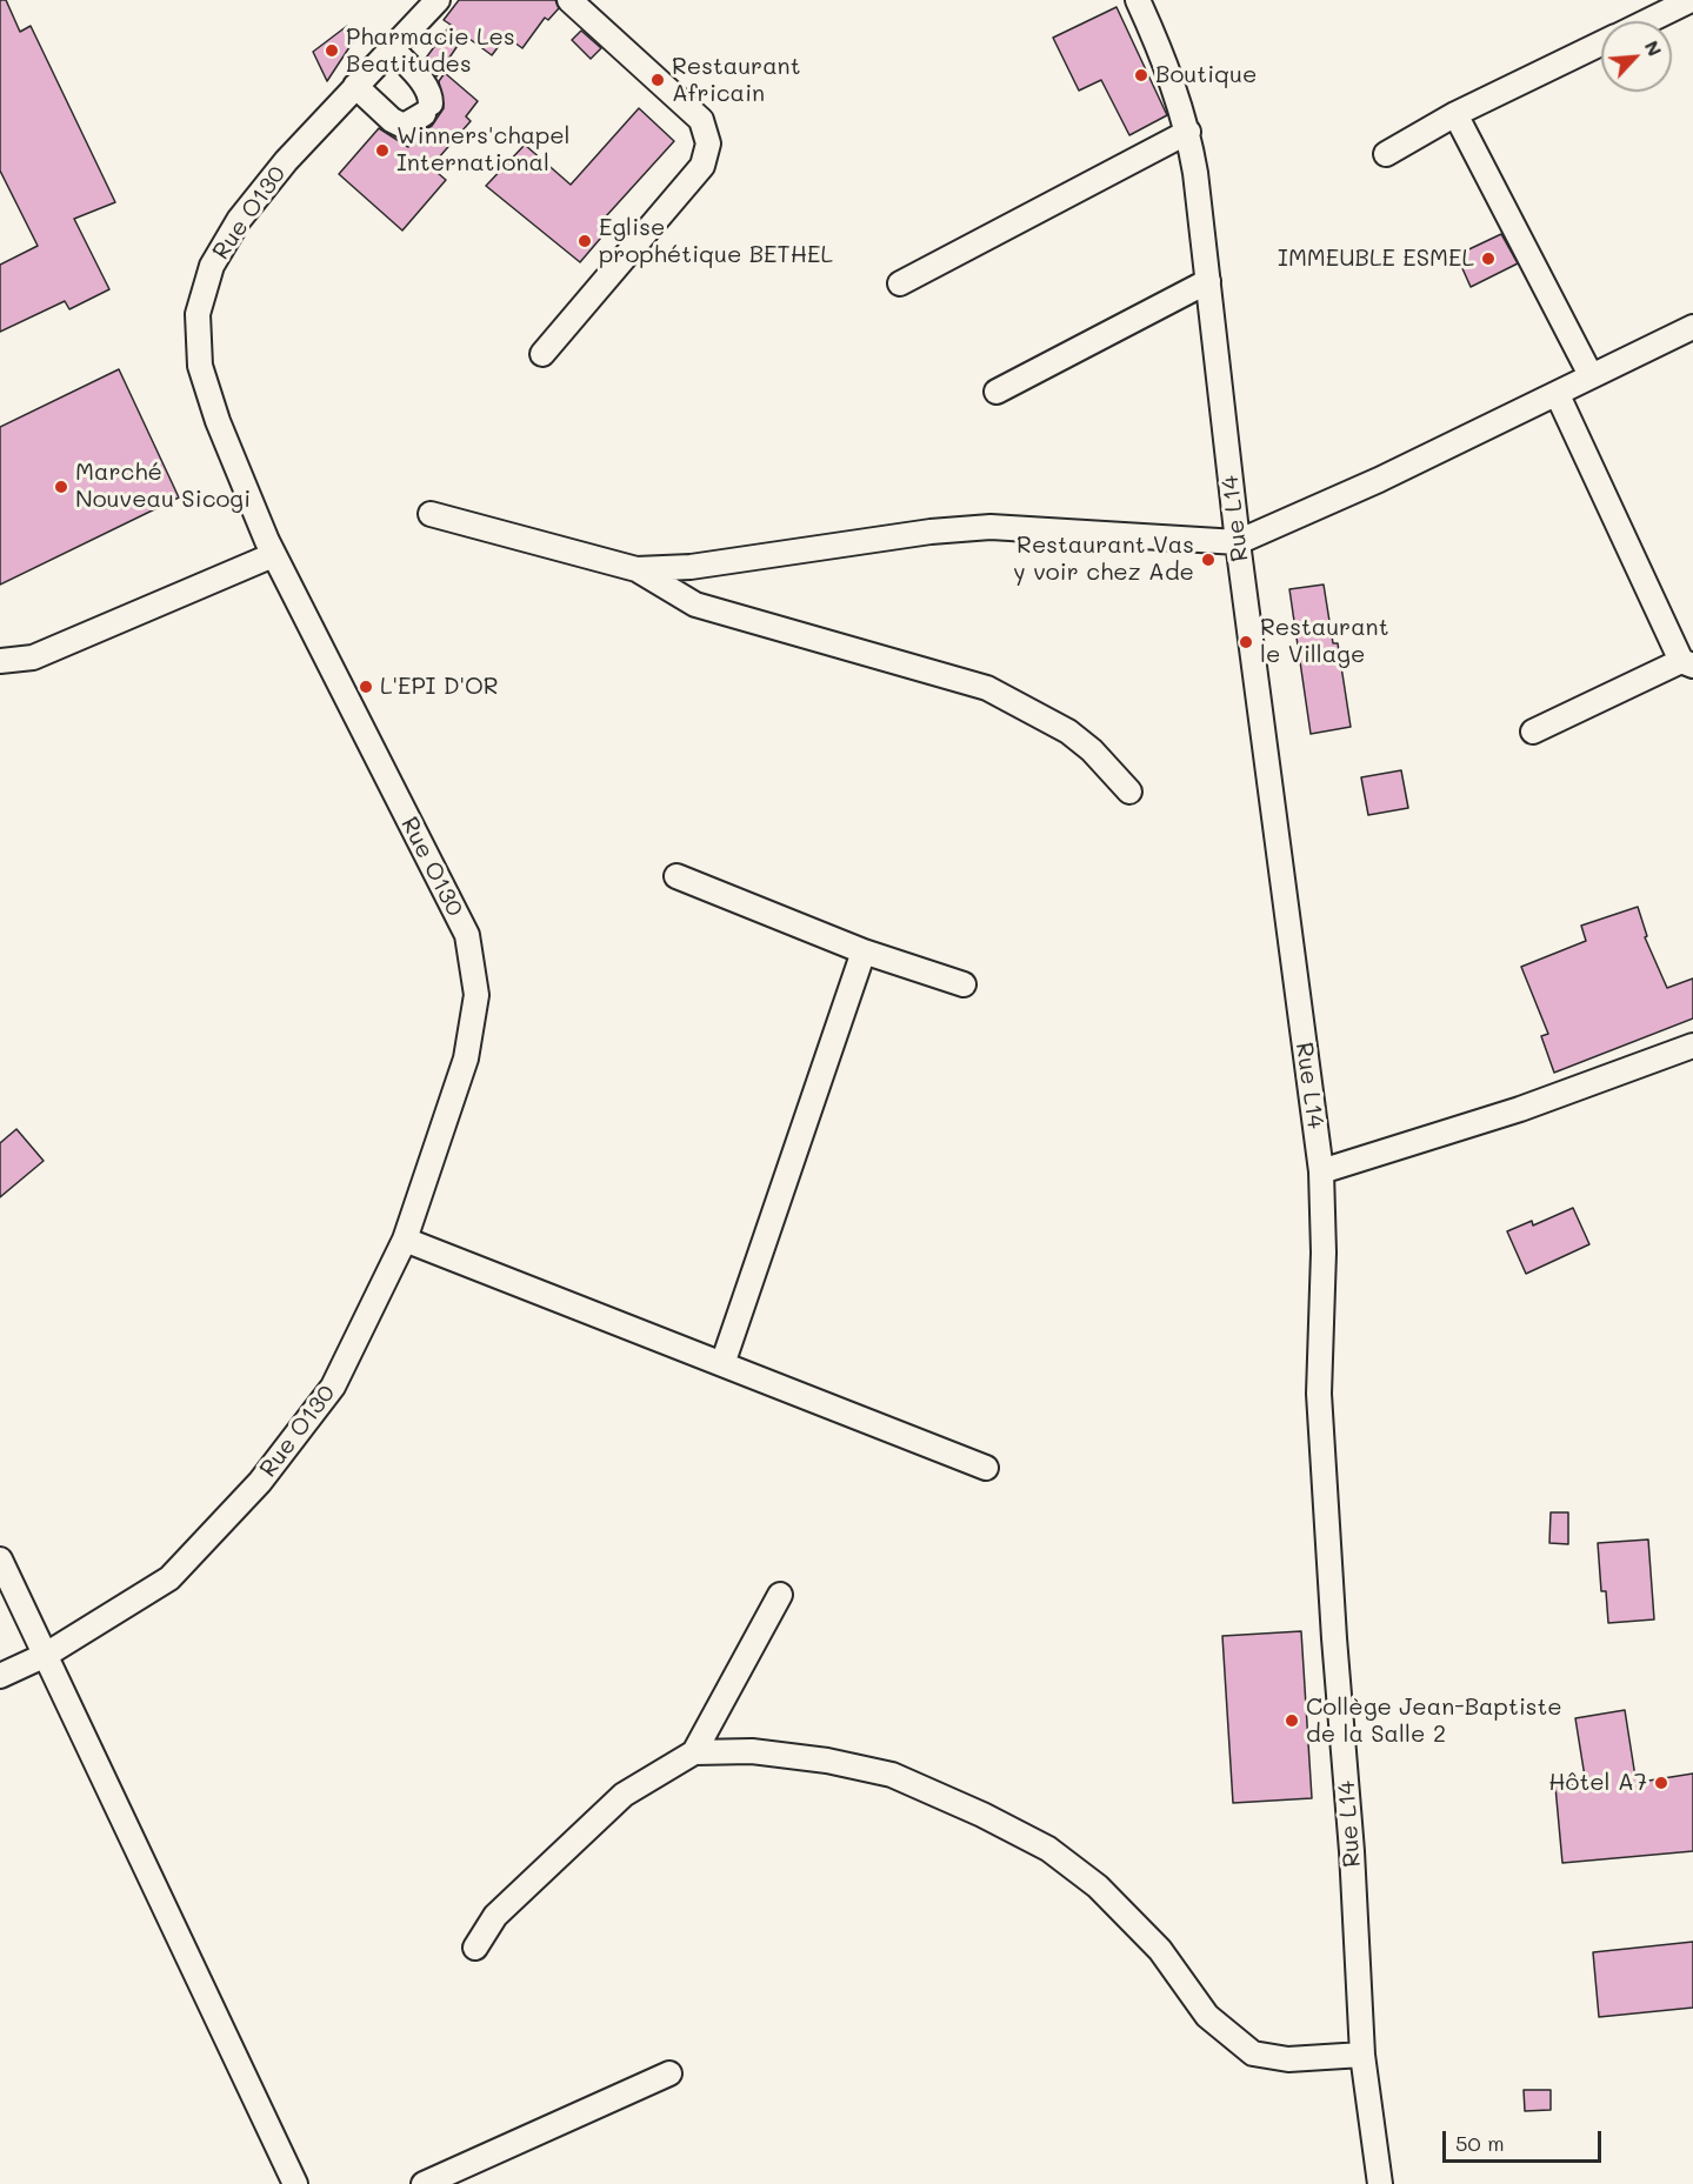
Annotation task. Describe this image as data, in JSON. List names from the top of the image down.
{
  "streets": {
    "street": ["Rue O130", "Rue L14"]
  },
  "places": [
    "Pharmacie Les Beatitudes",
    "Boutique",
    "Restaurant Africain",
    "Winners'chapel International",
    "Eglise prophétique BETHEL",
    "IMMEUBLE ESMEL",
    "Marché Nouveau Sicogi",
    "Restaurant Vas y voir chez Ade",
    "Restaurant le Village",
    "L'EPI D'OR",
    "Collège Jean-Baptiste de la Salle 2",
    "Hôtel A7"
  ],
  "scale_bar": "50 m",
  "north": "top right"
}
